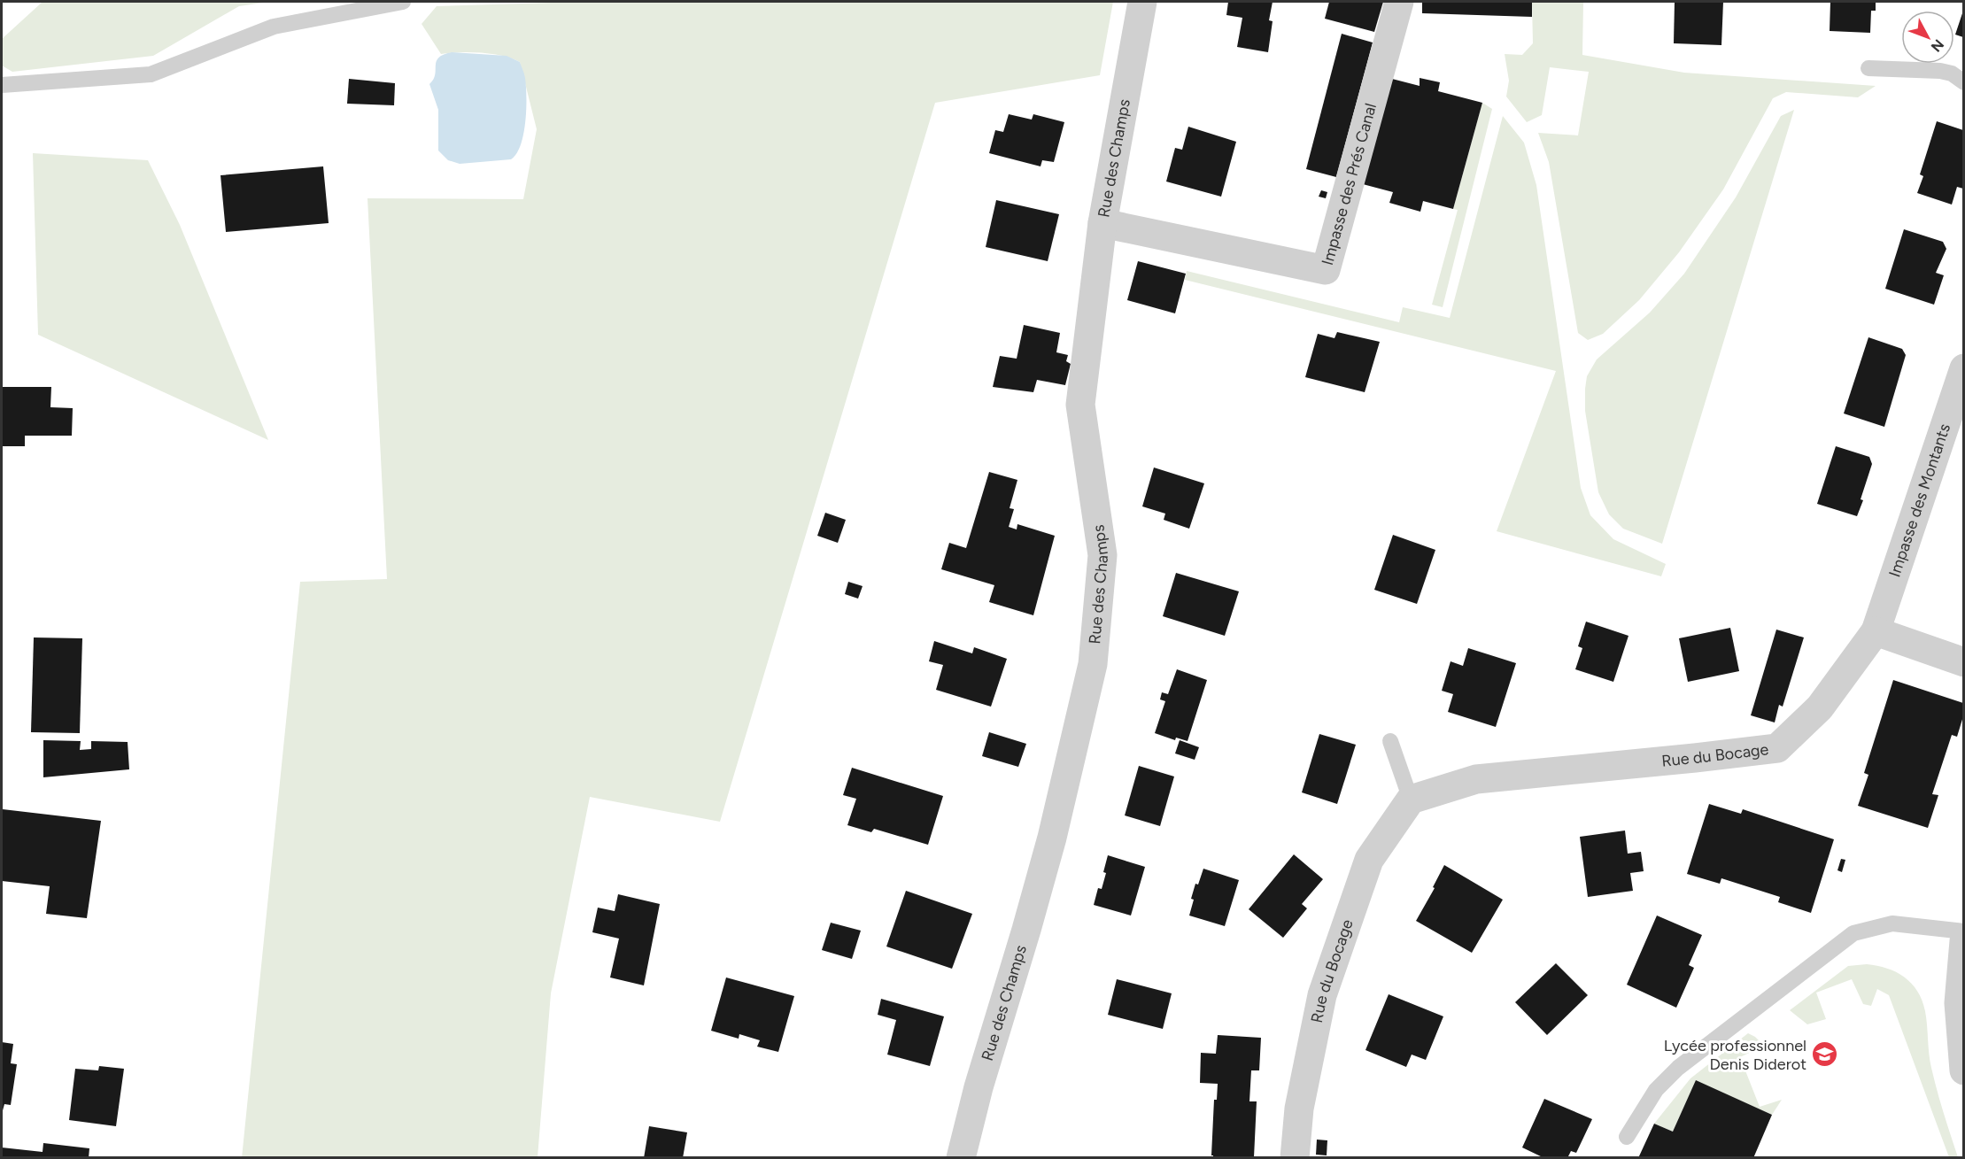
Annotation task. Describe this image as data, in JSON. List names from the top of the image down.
{
  "streets": {
    "street": [
      "Rue des Champs",
      "Impasse des Prés Canal",
      "Impasse des Montants",
      "Rue du Bocage"
    ]
  },
  "crossings": [
    ["Rue des Champs", "Impasse des Prés Canal"],
    ["Impasse des Montants", "Rue du Bocage"]
  ],
  "places": {
    "school or university": ["Lycée professionnel Denis Diderot"]
  },
  "north": "bottom right"
}
